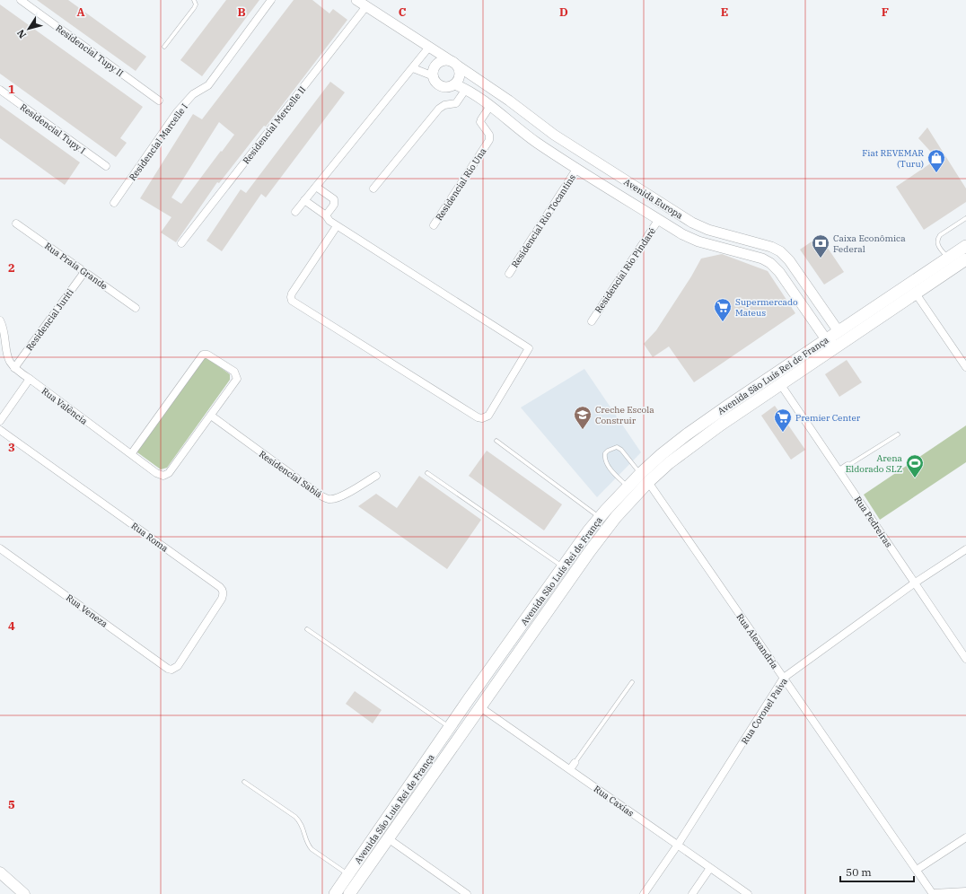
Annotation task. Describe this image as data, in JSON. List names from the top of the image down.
{
  "streets": {
    "main road": ["Avenida São Luís Rei de França"],
    "street": [
      "Residencial Tupy II",
      "Residencial Mercelle II",
      "Residencial Tupy I",
      "Residencial Marcelle I",
      "Residencial Rio Una",
      "Avenida Europa",
      "Residencial Rio Tocantins",
      "Rua Praia Grande",
      "Residencial Rio Pindaré",
      "Residencial Juriti",
      "Rua Valência",
      "Residencial Sabiá",
      "Rua Pedreiras",
      "Rua Roma",
      "Rua Veneza",
      "Rua Alexandria",
      "Rua Coronel Paiva",
      "Rua Caxias"
    ]
  },
  "crossings": [
    ["Residencial Mercelle II", "Avenida Europa"],
    ["Residencial Rio Una", "Avenida Europa"],
    ["Avenida Europa", "Residencial Rio Tocantins"],
    ["Avenida Europa", "Residencial Rio Pindaré"],
    ["Avenida Europa", "Avenida São Luís Rei de França"],
    ["Rua Praia Grande", "Residencial Juriti"],
    ["Residencial Juriti", "Rua Valência"],
    ["Avenida São Luís Rei de França", "Rua Pedreiras"],
    ["Avenida São Luís Rei de França", "Rua Alexandria"],
    ["Avenida São Luís Rei de França", "Rua Caxias"],
    ["Rua Valência", "Residencial Sabiá"],
    ["Rua Pedreiras", "Rua Coronel Paiva"],
    ["Rua Roma", "Rua Veneza"],
    ["Rua Alexandria", "Rua Coronel Paiva"],
    ["Rua Coronel Paiva", "Rua Caxias"]
  ],
  "places": {
    "shop": ["Fiat REVEMAR (Turu)"],
    "bank": ["Caixa Econômica Federal"],
    "supermarket": ["Supermercado Mateus", "Premier Center"],
    "school or university": ["Creche Escola Construir"],
    "sports": ["Arena Eldorado SLZ"]
  },
  "scale_bar": "50 m",
  "north": "bottom left",
  "grid": {
    "columns": [
      "A",
      "B",
      "C",
      "D",
      "E",
      "F"
    ],
    "rows": [
      "1",
      "2",
      "3",
      "4",
      "5"
    ]
  }
}
